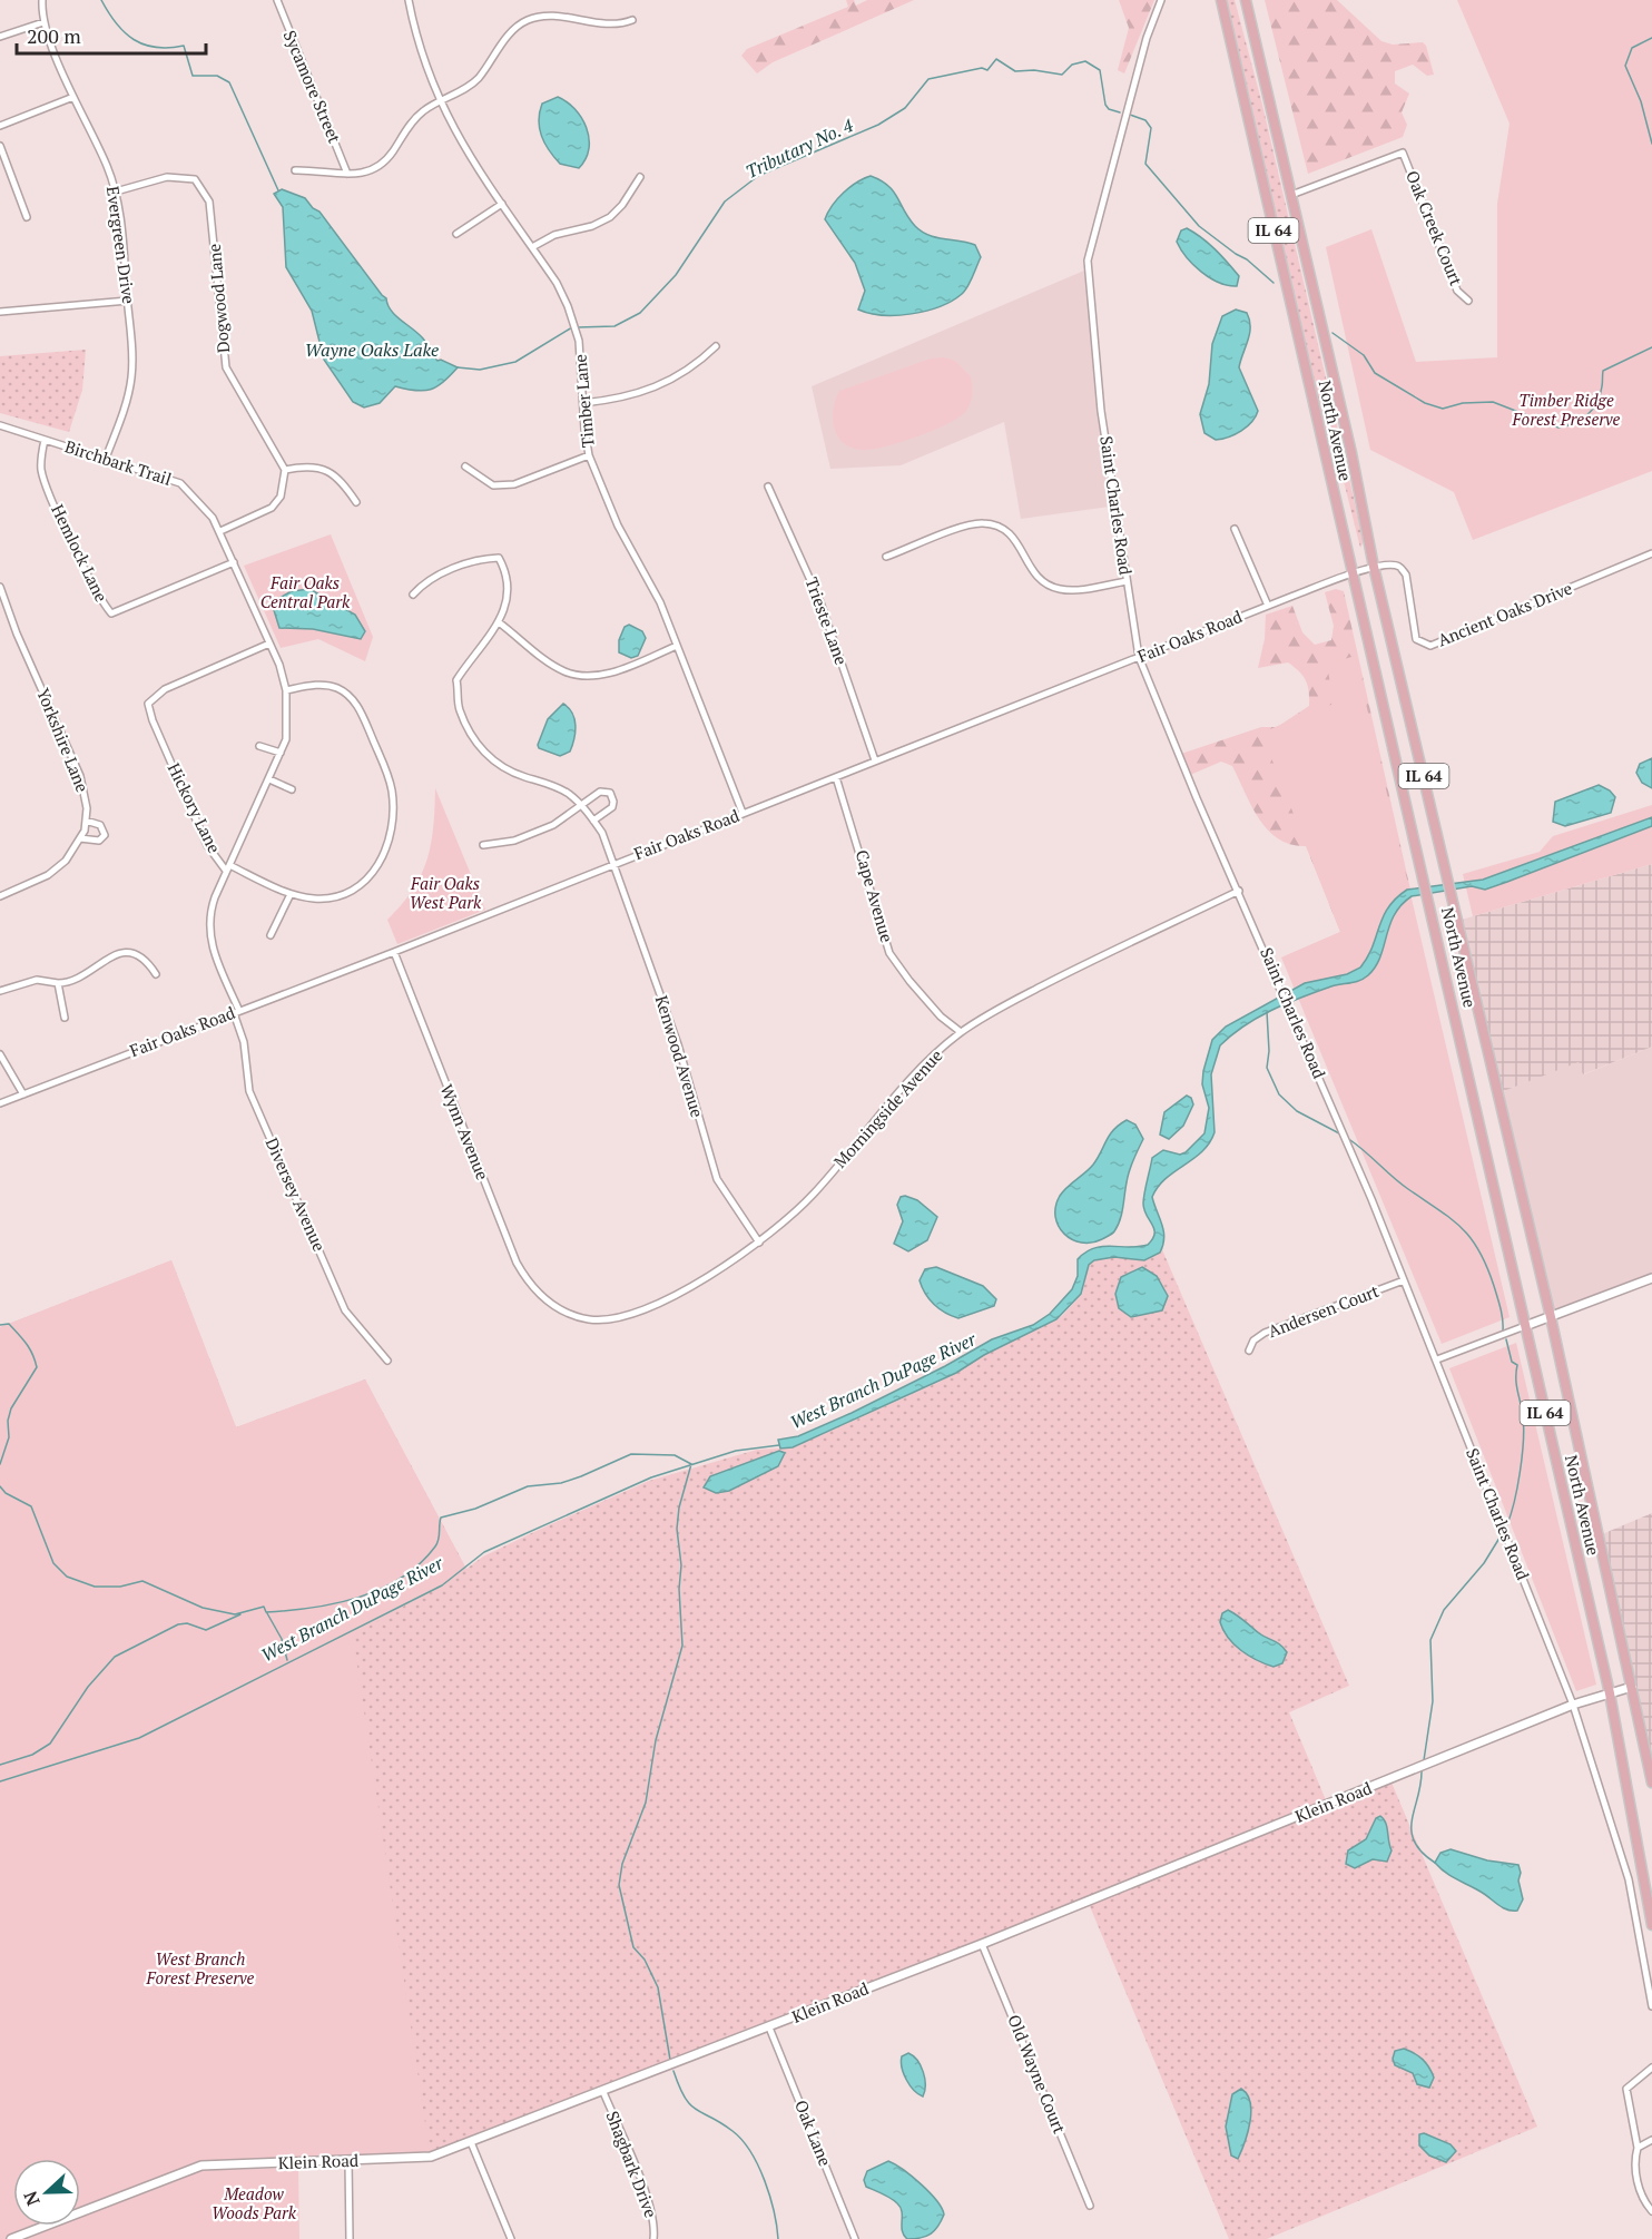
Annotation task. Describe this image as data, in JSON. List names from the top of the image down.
{
  "streets": {
    "main road": ["IL 64", "North Avenue"],
    "street": [
      "Sycamore Street",
      "Oak Creek Court",
      "Evergreen Drive",
      "Dogwood Lane",
      "Timber Lane",
      "Birchbark Trail",
      "Saint Charles Road",
      "Hemlock Lane",
      "Ancient Oaks Drive",
      "Trieste Lane",
      "Fair Oaks Road",
      "Yorkshire Lane",
      "Hickory Lane",
      "Cape Avenue",
      "Kenwood Avenue",
      "Morningside Avenue",
      "Wynn Avenue",
      "Diversey Avenue",
      "Andersen Court",
      "Klein Road",
      "Old Wayne Court",
      "Oak Lane",
      "Shagbark Drive"
    ]
  },
  "crossings": [
    ["Oak Creek Court", "North Avenue"],
    ["Evergreen Drive", "Birchbark Trail"],
    ["Timber Lane", "Fair Oaks Road"],
    ["North Avenue", "Ancient Oaks Drive"],
    ["North Avenue", "Fair Oaks Road"],
    ["North Avenue", "Klein Road"],
    ["Birchbark Trail", "Hemlock Lane"],
    ["Birchbark Trail", "Fair Oaks Road"],
    ["Birchbark Trail", "Hickory Lane"],
    ["Birchbark Trail", "Diversey Avenue"],
    ["Saint Charles Road", "Fair Oaks Road"],
    ["Saint Charles Road", "Morningside Avenue"],
    ["Saint Charles Road", "Andersen Court"],
    ["Saint Charles Road", "Klein Road"],
    ["Ancient Oaks Drive", "Fair Oaks Road"],
    ["Trieste Lane", "Fair Oaks Road"],
    ["Fair Oaks Road", "Cape Avenue"],
    ["Fair Oaks Road", "Kenwood Avenue"],
    ["Fair Oaks Road", "Wynn Avenue"],
    ["Fair Oaks Road", "Diversey Avenue"],
    ["Cape Avenue", "Morningside Avenue"],
    ["Kenwood Avenue", "Morningside Avenue"],
    ["Morningside Avenue", "Wynn Avenue"],
    ["Klein Road", "Old Wayne Court"],
    ["Klein Road", "Oak Lane"],
    ["Klein Road", "Shagbark Drive"]
  ],
  "water": ["Tributary No. 4", "Wayne Oaks Lake", "West Branch DuPage River"],
  "parks": [
    "Timber Ridge Forest Preserve",
    "Fair Oaks Central Park",
    "Fair Oaks West Park",
    "West Branch Forest Preserve",
    "Meadow Woods Park"
  ],
  "scale_bar": "200 m",
  "north": "left"
}
